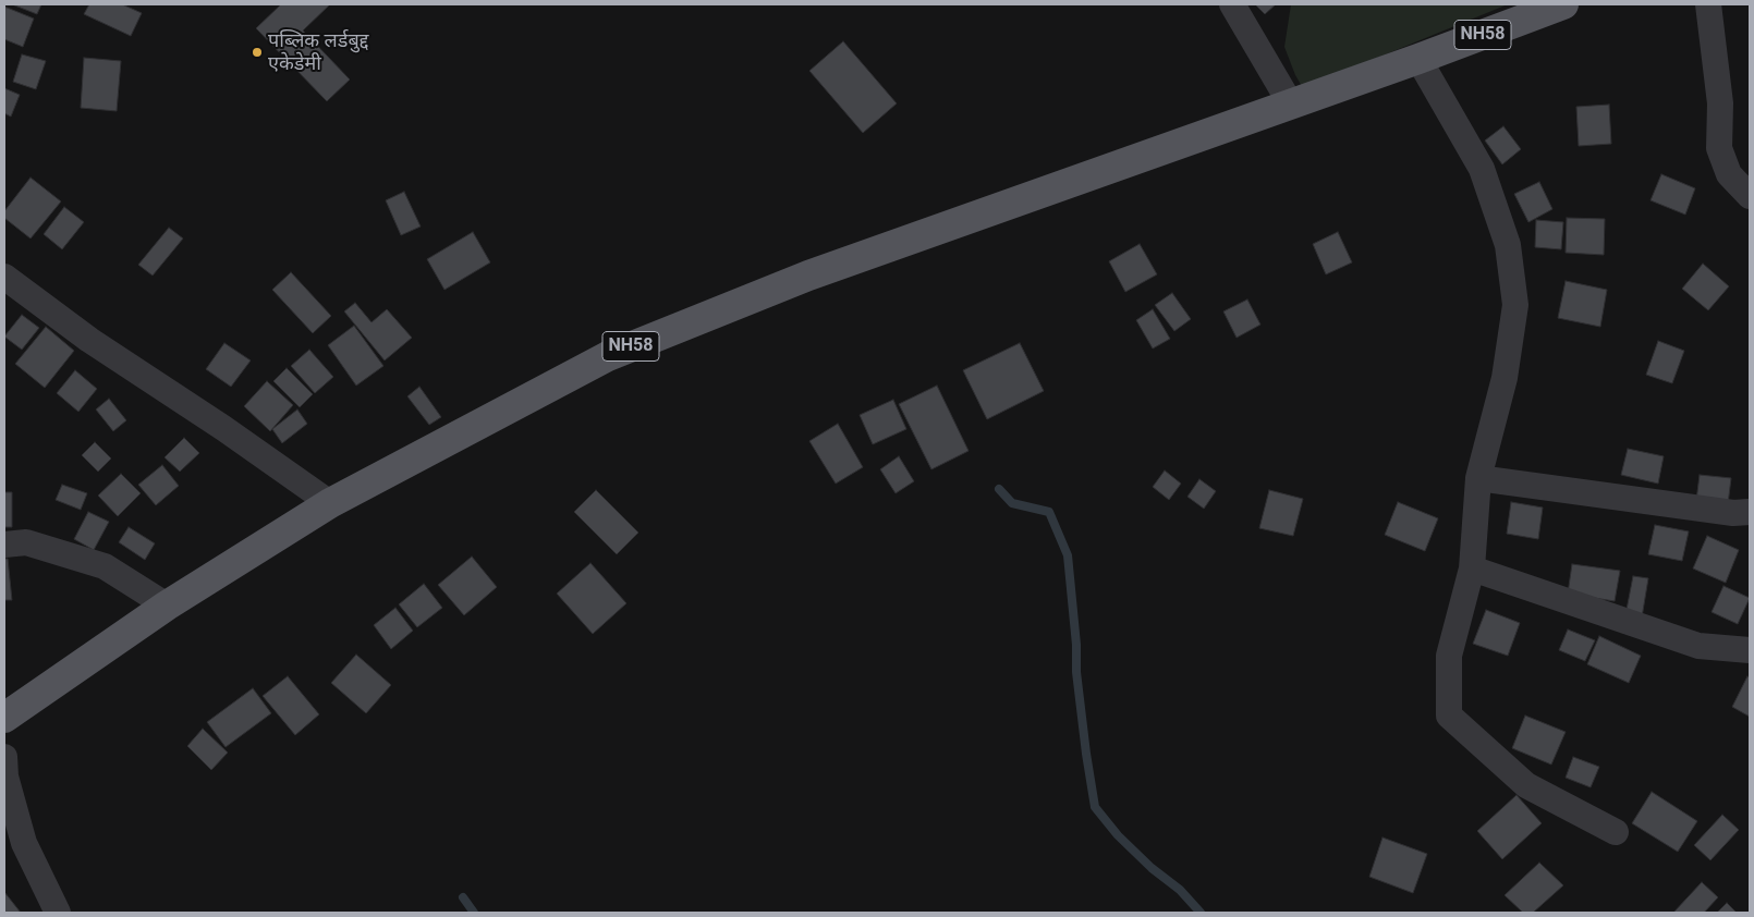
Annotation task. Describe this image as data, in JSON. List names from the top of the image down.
{
  "streets": {
    "main road": ["NH58"]
  },
  "places": ["पब्लिक लर्डबुद्द एकेडेमी"]
}
